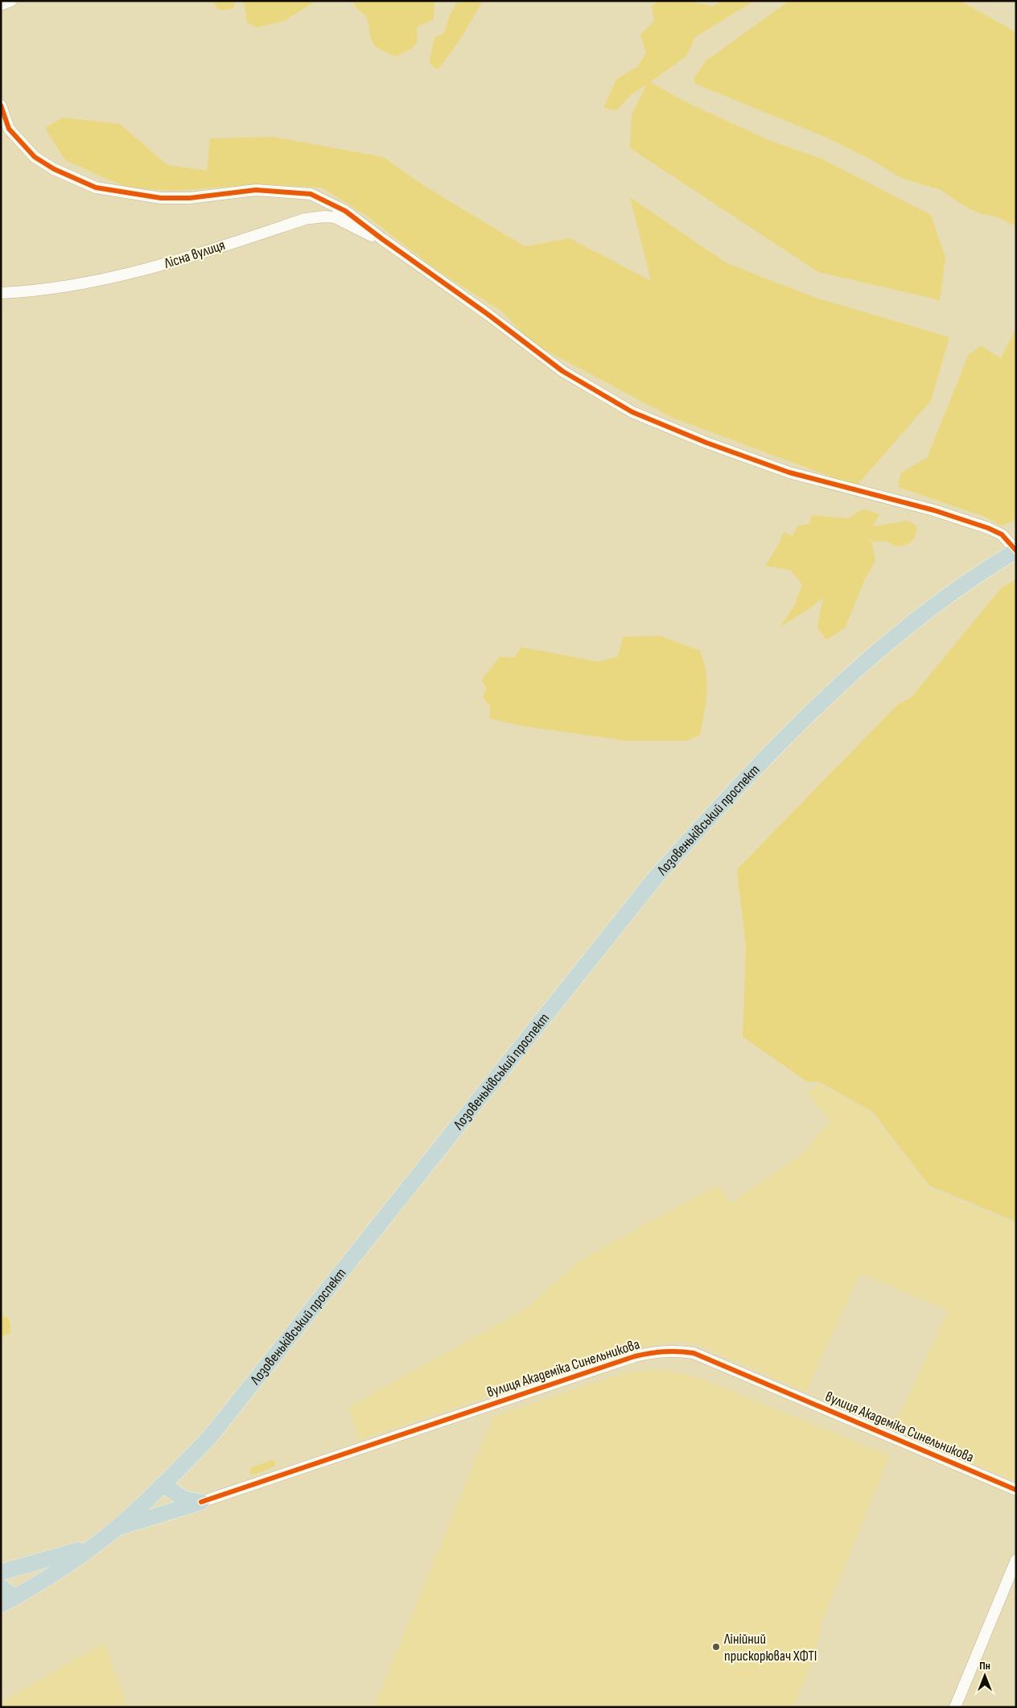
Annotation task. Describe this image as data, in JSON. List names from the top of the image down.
{
  "streets": {
    "highway": ["Лозовеньківський проспект"],
    "street": ["Лісна вулиця", "вулиця Академіка Синельникова"]
  },
  "places": ["Лінійний прискорювач ХФТІ"],
  "north": "top"
}
